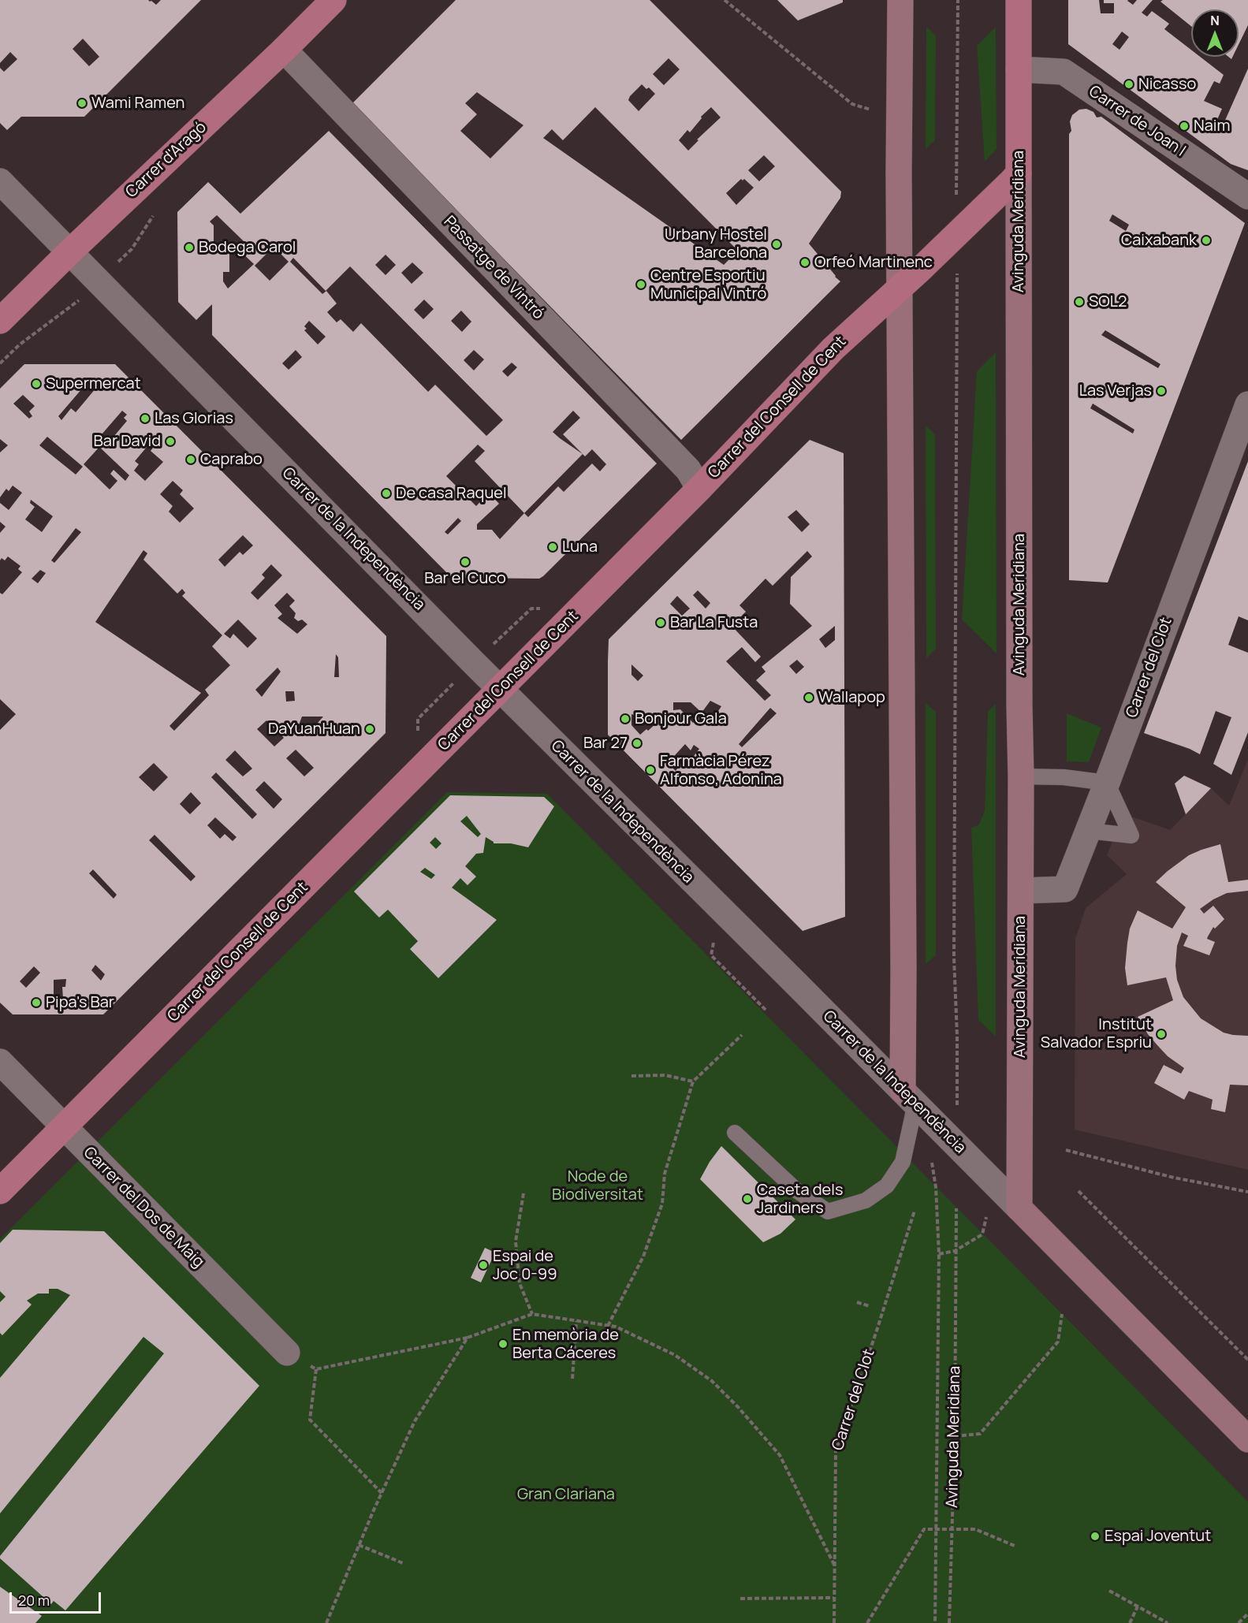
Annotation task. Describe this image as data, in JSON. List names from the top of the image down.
{
  "streets": {
    "main road": ["Carrer d'Aragó", "Avinguda Meridiana", "Carrer del Consell de Cent"],
    "street": [
      "Carrer de Joan I",
      "Passatge de Vintró",
      "Carrer de la Independència",
      "Carrer del Clot",
      "Carrer del Dos de Maig"
    ]
  },
  "crossings": [
    ["Carrer de Joan I", "Avinguda Meridiana"],
    ["Carrer d'Aragó", "Passatge de Vintró"],
    ["Carrer d'Aragó", "Carrer de la Independència"],
    ["Avinguda Meridiana", "Carrer del Consell de Cent"],
    ["Avinguda Meridiana", "Carrer de la Independència"],
    ["Avinguda Meridiana", "Carrer del Clot"],
    ["Passatge de Vintró", "Carrer del Consell de Cent"],
    ["Carrer del Consell de Cent", "Carrer de la Independència"],
    ["Carrer del Consell de Cent", "Carrer del Dos de Maig"]
  ],
  "parks": ["Node de Biodiversitat", "Gran Clariana"],
  "places": [
    "Nicasso",
    "Wami Ramen",
    "Naim",
    "Caixabank",
    "Urbany Hostel Barcelona",
    "Bodega Carol",
    "Orfeó Martinenc",
    "Centre Esportiu Municipal Vintró",
    "SOL2",
    "Supermercat",
    "Las Verjas",
    "Las Glorias",
    "Bar David",
    "Caprabo",
    "De casa Raquel",
    "Luna",
    "Bar el Cuco",
    "Bar La Fusta",
    "Wallapop",
    "Bonjour Gala",
    "DaYuanHuan",
    "Bar 27",
    "Farmàcia Pérez Alfonso, Adonina",
    "Pipa's Bar",
    "Institut Salvador Espriu",
    "Caseta dels Jardiners",
    "Espai de Joc 0-99",
    "En memòria de Berta Cáceres",
    "Espai Joventut"
  ],
  "scale_bar": "20 m",
  "north": "top"
}
